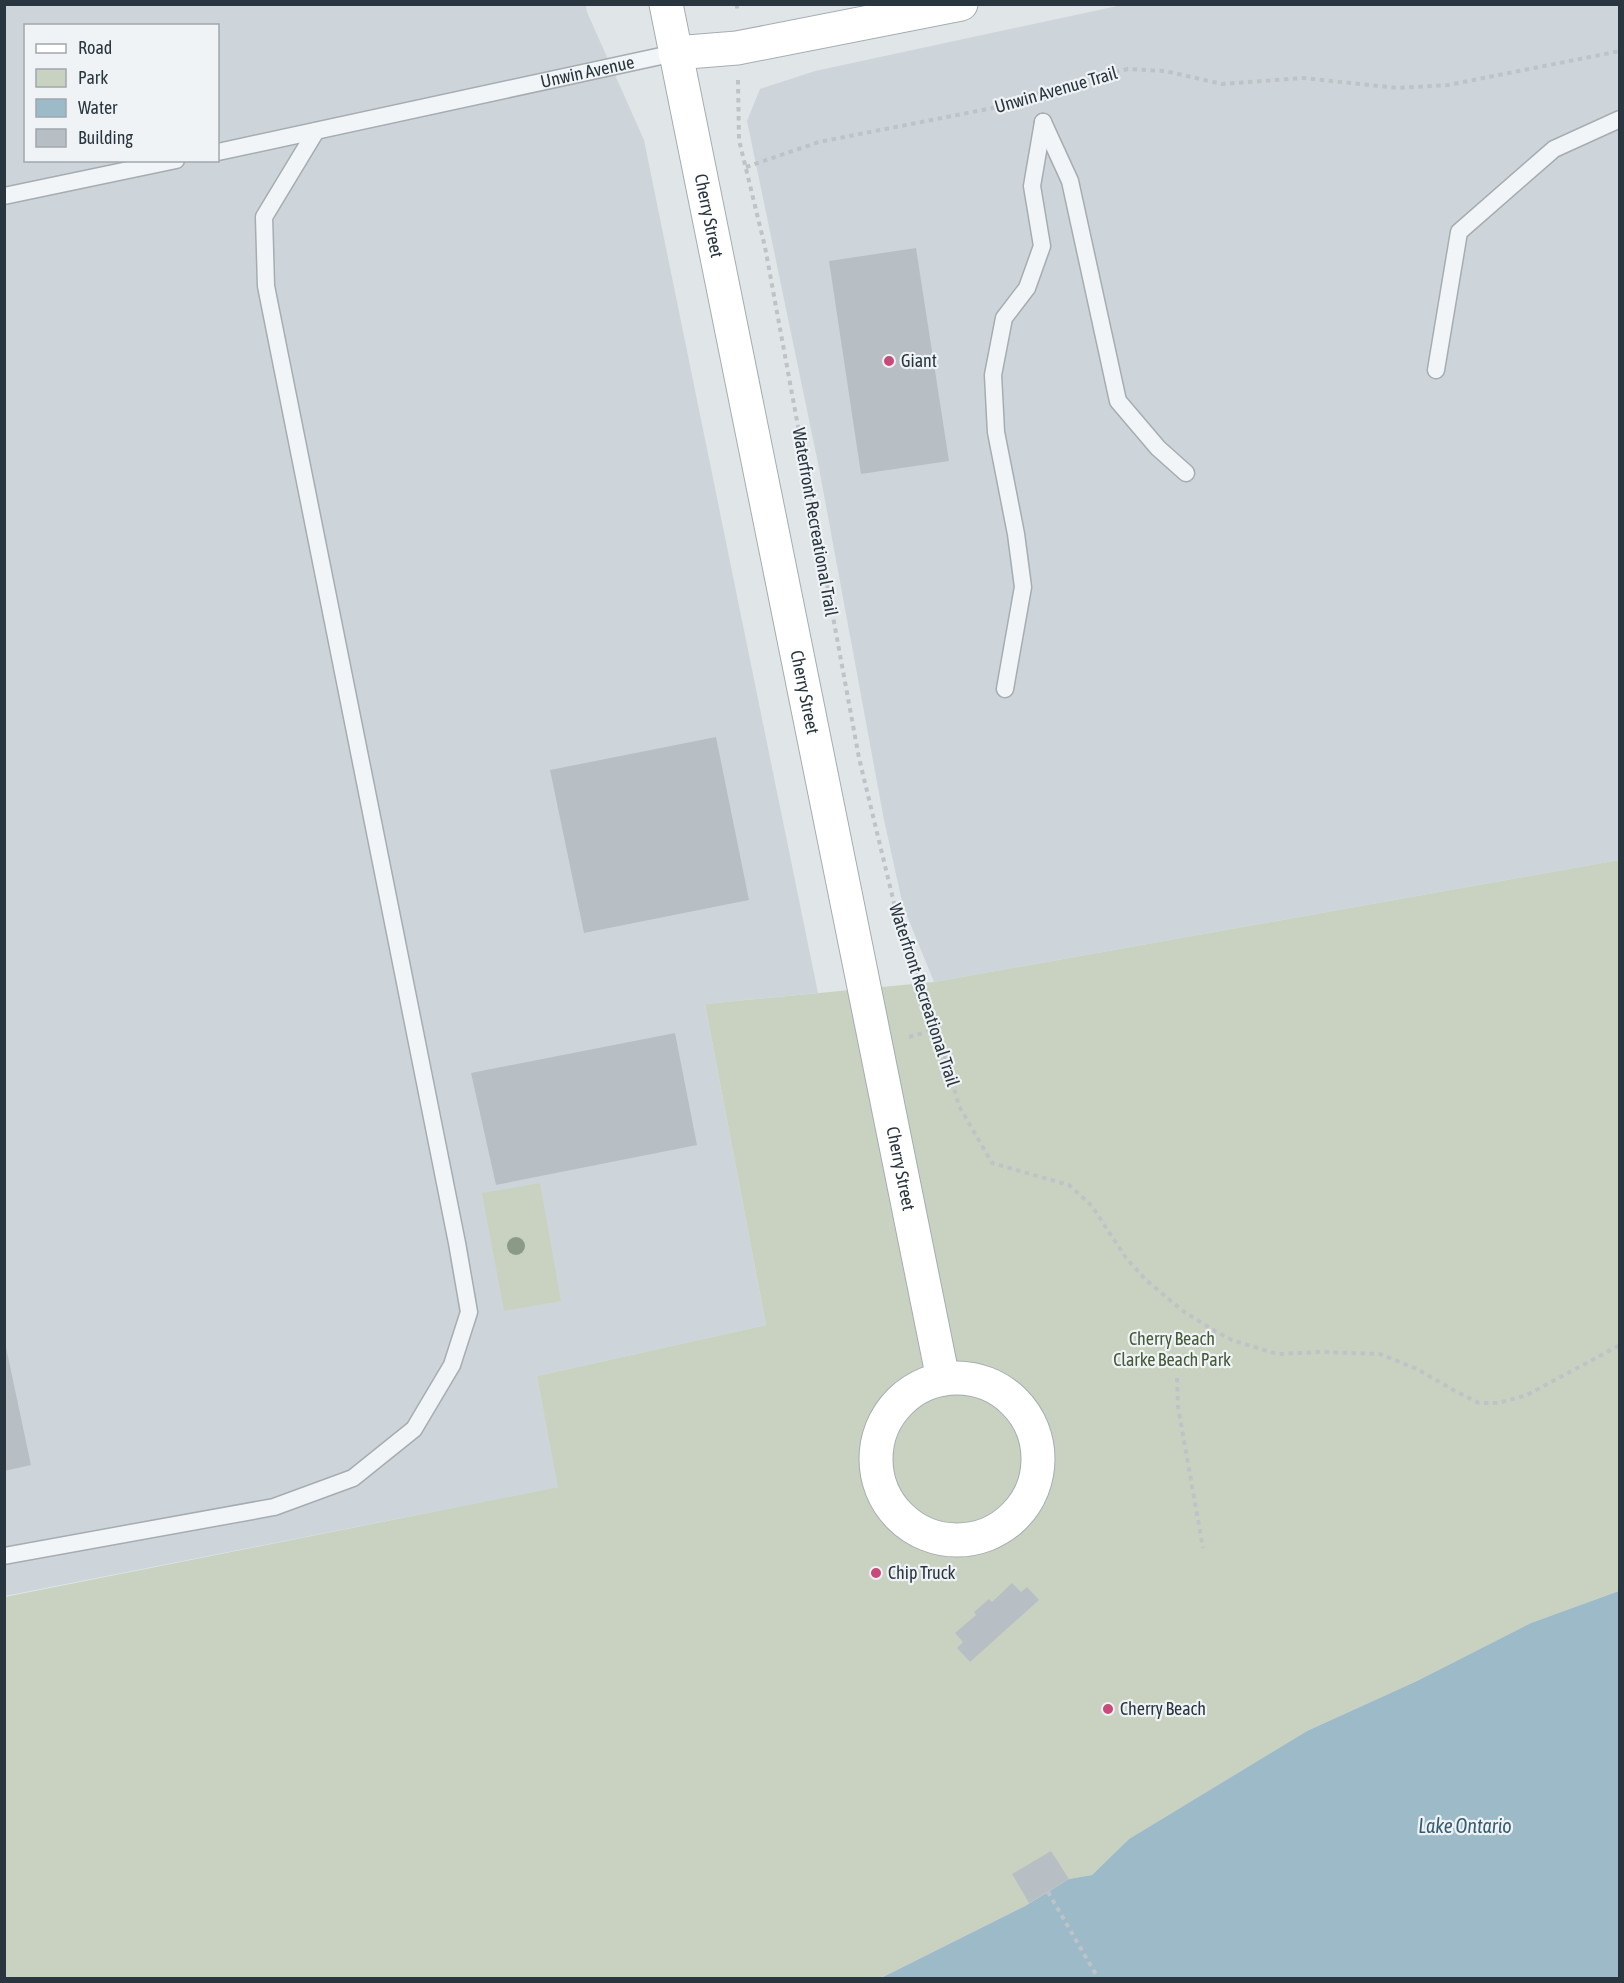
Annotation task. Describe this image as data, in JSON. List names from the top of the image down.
{
  "streets": {
    "street": ["Unwin Avenue", "Cherry Street"],
    "path": ["Unwin Avenue Trail", "Waterfront Recreational Trail"]
  },
  "crossings": [
    ["Unwin Avenue", "Cherry Street"],
    ["Unwin Avenue Trail", "Waterfront Recreational Trail"]
  ],
  "water": ["Lake Ontario"],
  "parks": ["Cherry Beach Clarke Beach Park"],
  "places": ["Giant", "Chip Truck", "Cherry Beach"],
  "legend": [
    "Road",
    "Park",
    "Water",
    "Building"
  ]
}
